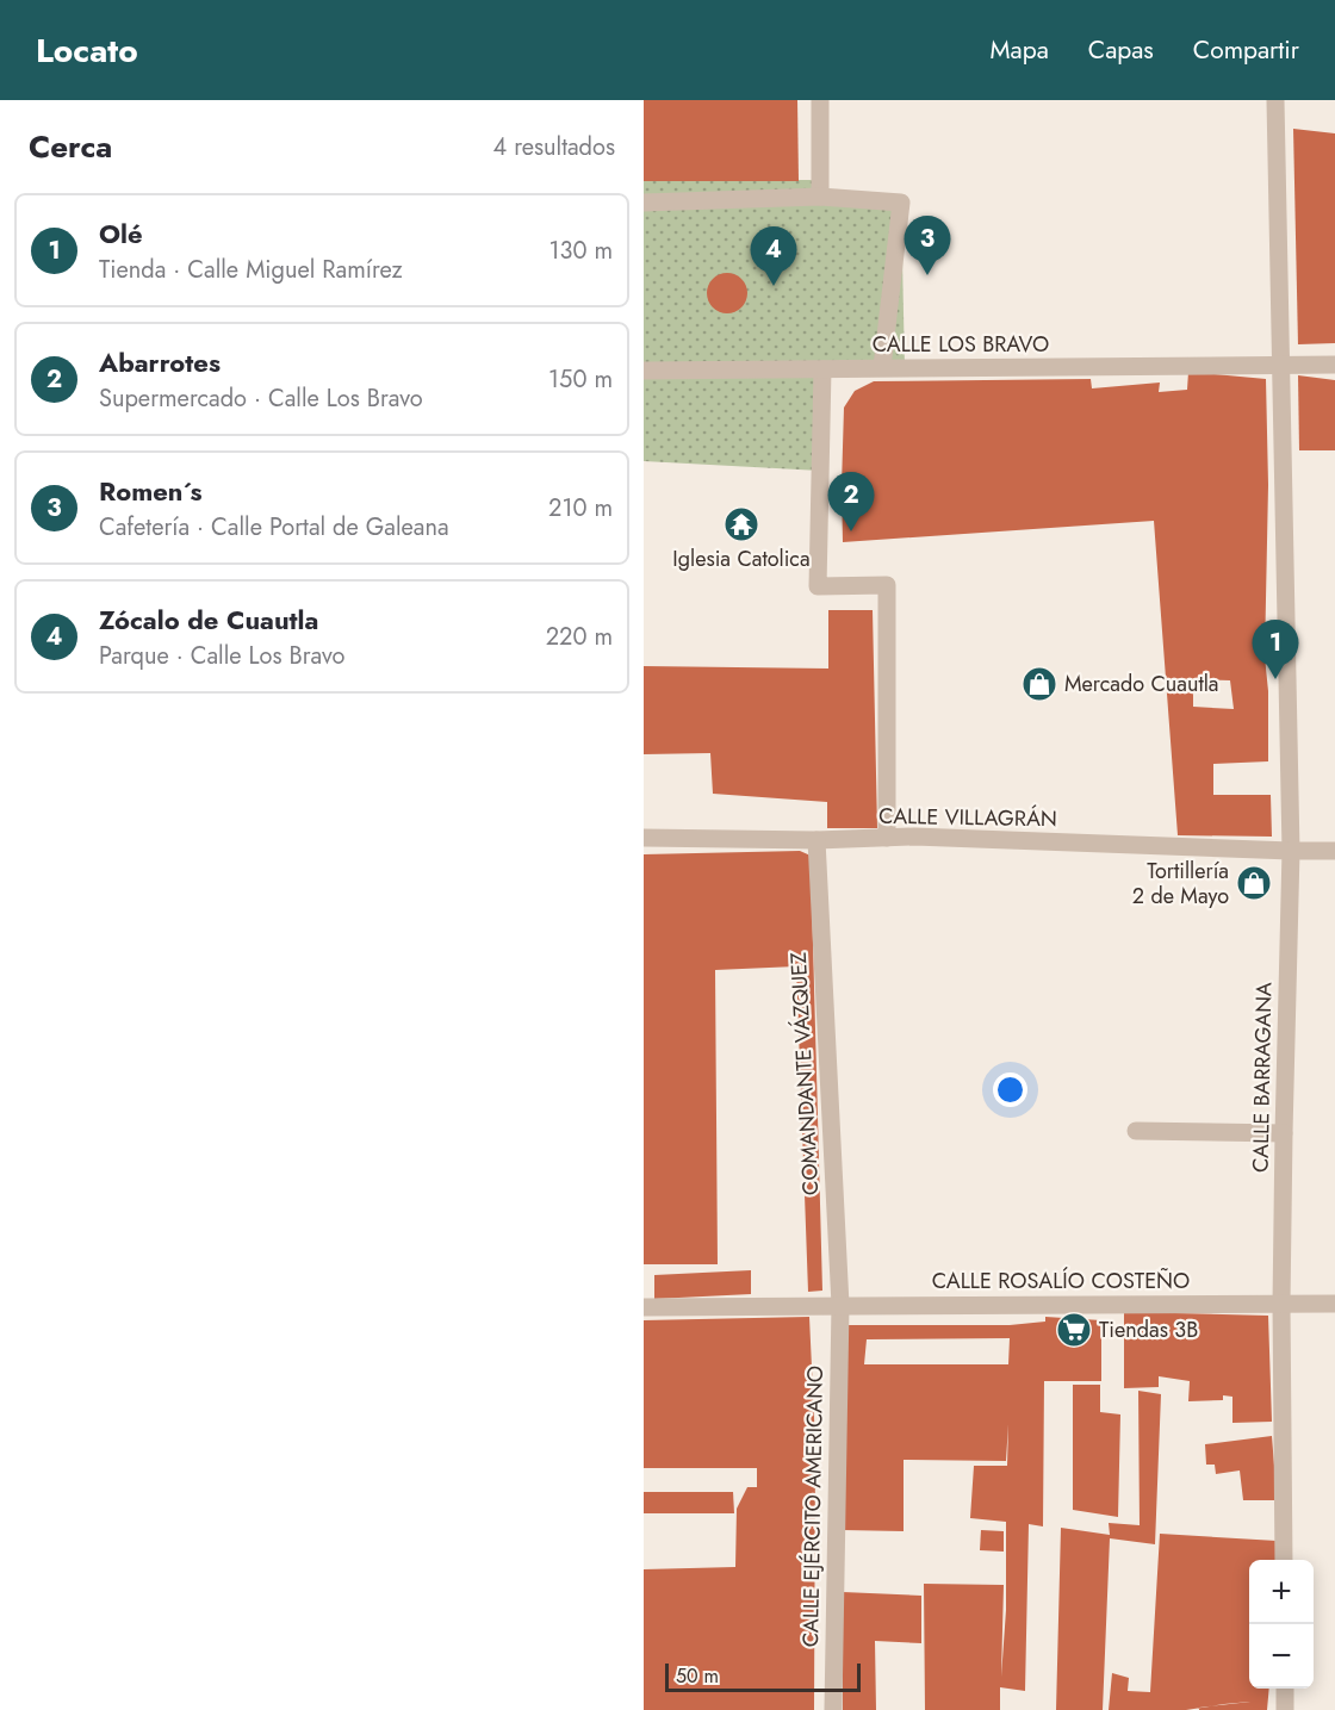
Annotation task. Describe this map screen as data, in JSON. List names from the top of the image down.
{
  "streets": {
    "street": [
      "CALLE LOS BRAVO",
      "CALLE VILLAGRÁN",
      "COMANDANTE VÁZQUEZ",
      "CALLE BARRAGANA",
      "CALLE ROSALÍO COSTEÑO",
      "CALLE EJÉRCITO AMERICANO"
    ]
  },
  "crossings": [
    ["CALLE LOS BRAVO", "CALLE BARRAGANA"],
    ["CALLE VILLAGRÁN", "COMANDANTE VÁZQUEZ"],
    ["CALLE VILLAGRÁN", "CALLE BARRAGANA"],
    ["COMANDANTE VÁZQUEZ", "CALLE ROSALÍO COSTEÑO"],
    ["COMANDANTE VÁZQUEZ", "CALLE EJÉRCITO AMERICANO"],
    ["CALLE BARRAGANA", "CALLE ROSALÍO COSTEÑO"],
    ["CALLE ROSALÍO COSTEÑO", "CALLE EJÉRCITO AMERICANO"]
  ],
  "places": {
    "temple": ["Iglesia Catolica"],
    "shop": ["Mercado Cuautla", "Tortillería 2 de Mayo"],
    "supermarket": ["Tiendas 3B"]
  },
  "scale_bar": "50 m",
  "page": {
    "header": "Locato",
    "nav": ["Mapa", "Capas", "Compartir"],
    "heading": ["Cerca", "4 resultados"],
    "list": [
      {
        "mark": "1",
        "name": "Olé",
        "note": "Tienda · Calle Miguel Ramírez",
        "value": "130 m"
      },
      {
        "mark": "2",
        "name": "Abarrotes",
        "note": "Supermercado · Calle Los Bravo",
        "value": "150 m"
      },
      {
        "mark": "3",
        "name": "Romen´s",
        "note": "Cafetería · Calle Portal de Galeana",
        "value": "210 m"
      },
      {
        "mark": "4",
        "name": "Zócalo de Cuautla",
        "note": "Parque · Calle Los Bravo",
        "value": "220 m"
      }
    ],
    "pins": [
      "3",
      "4",
      "2",
      "1"
    ],
    "map_buttons": ["+", "−"],
    "scale": "50 m"
  }
}
